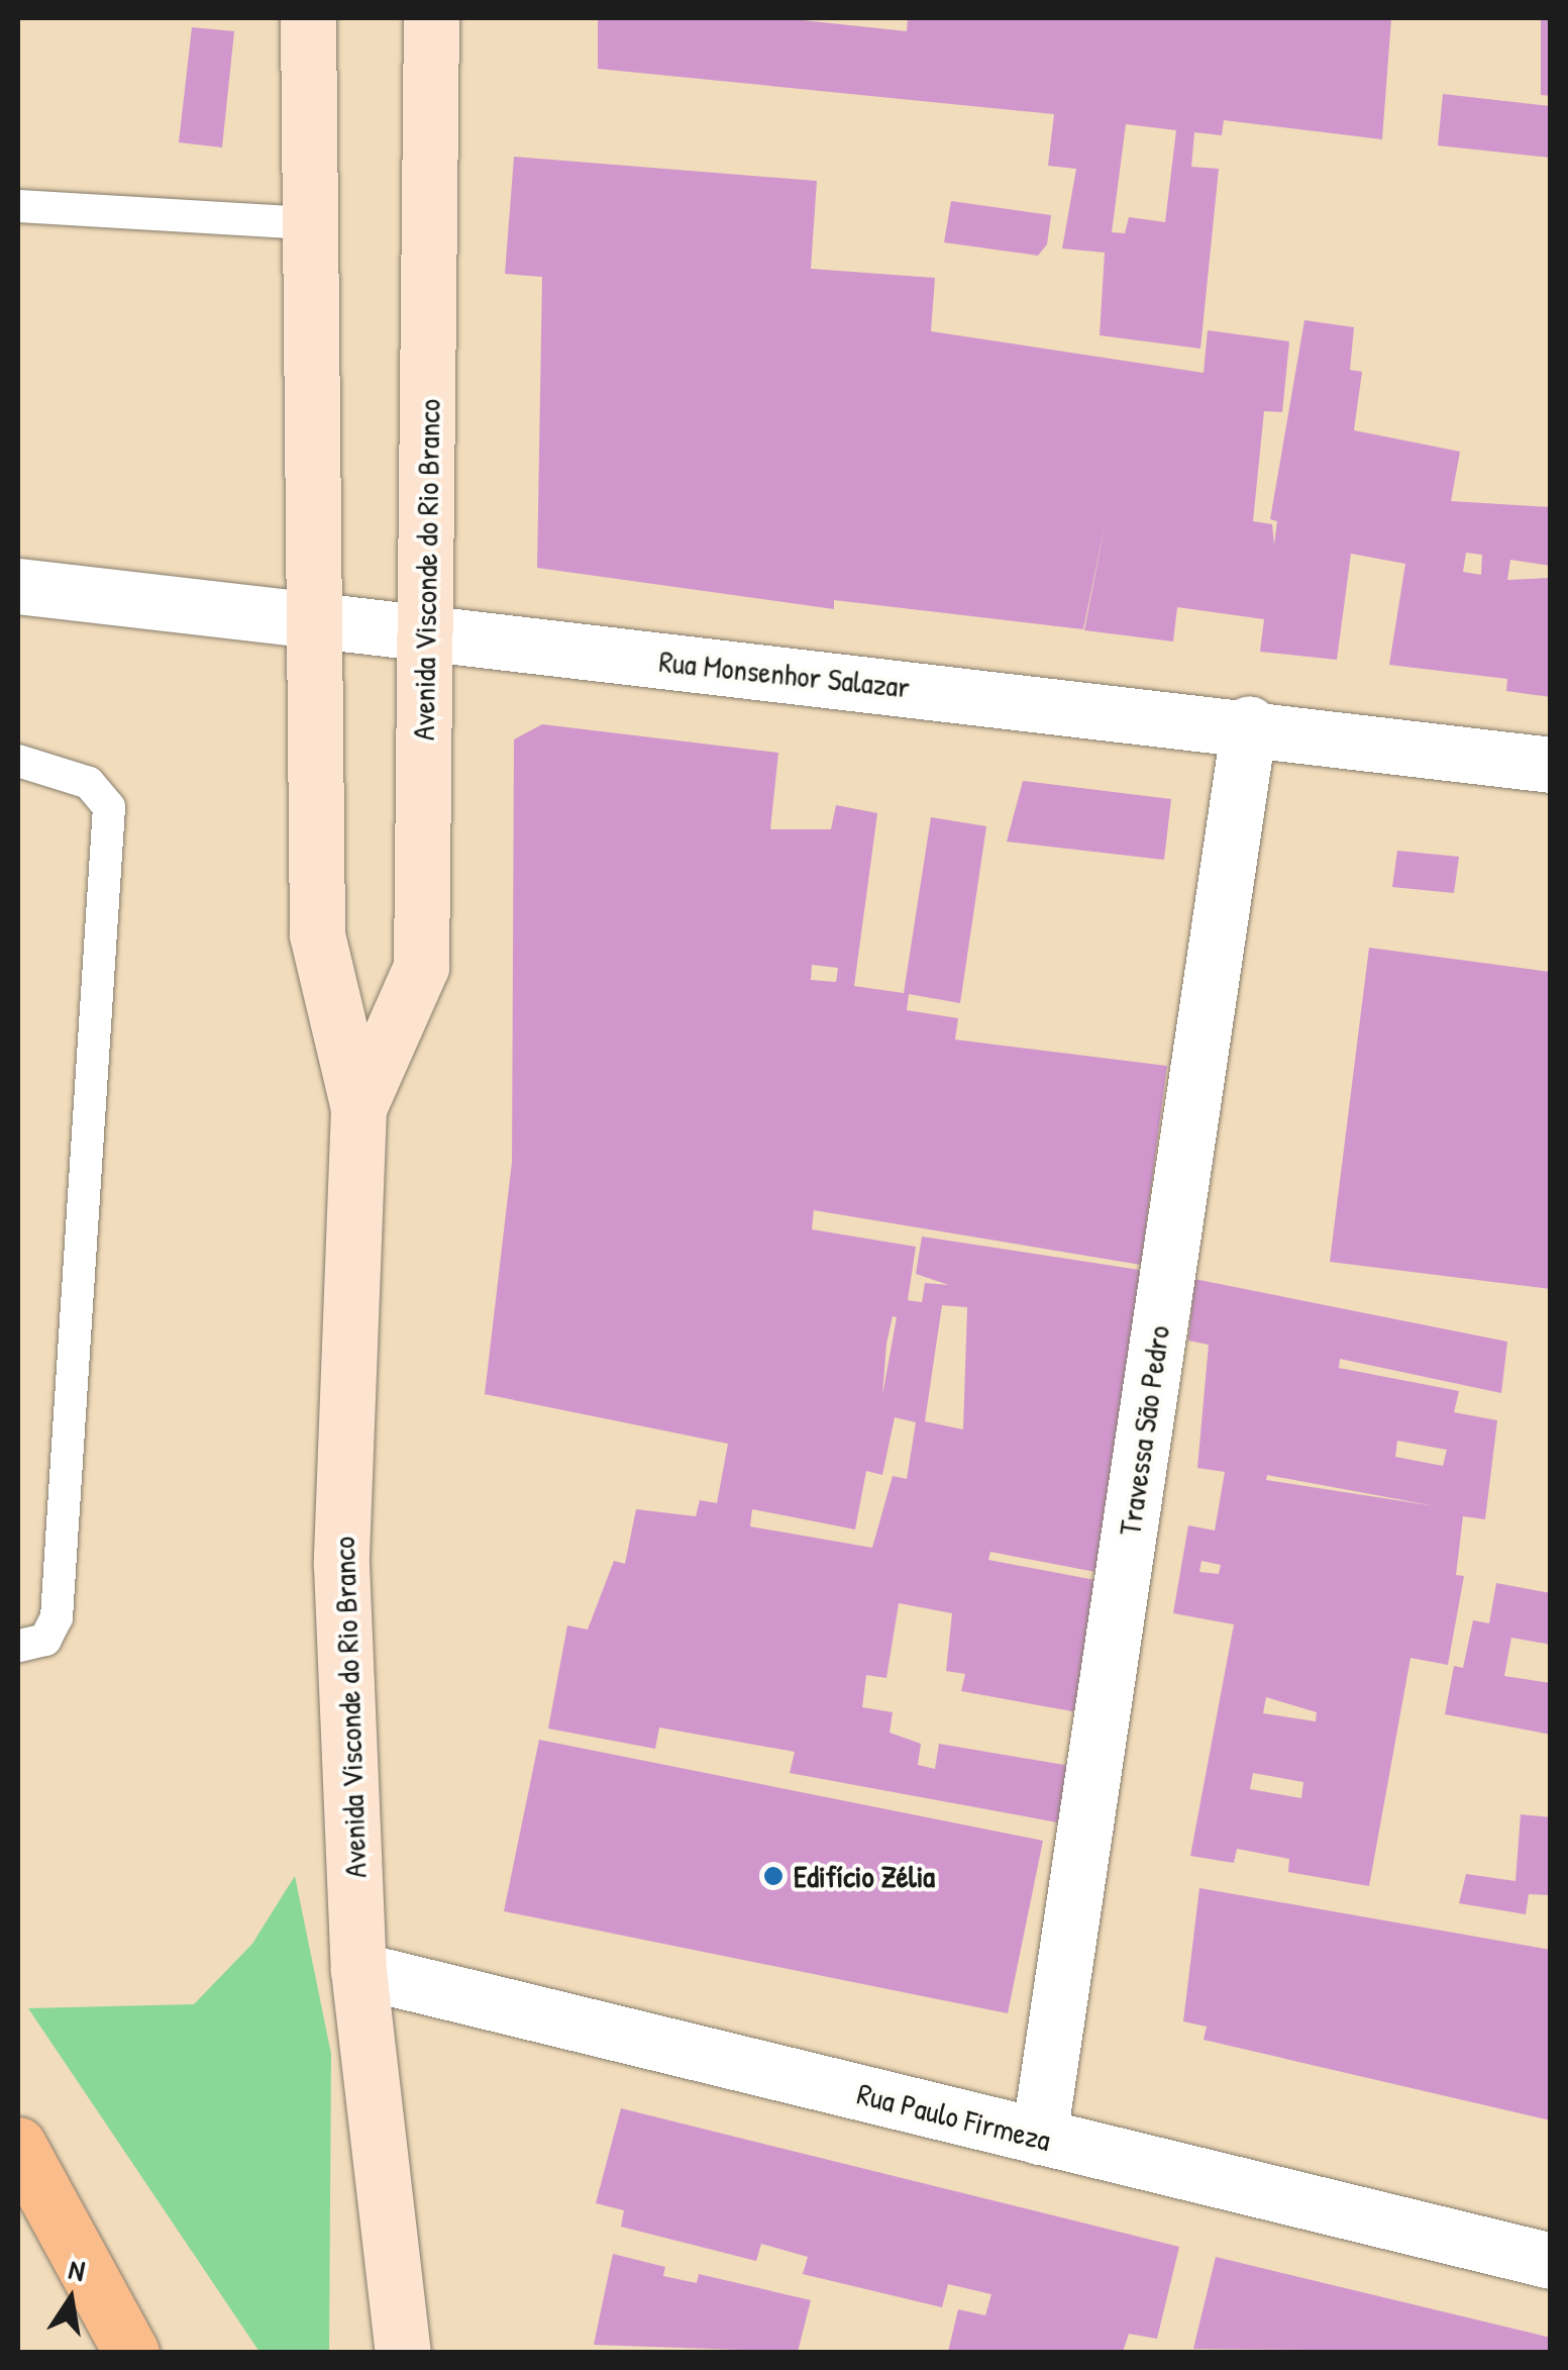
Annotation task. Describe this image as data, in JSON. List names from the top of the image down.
{
  "streets": {
    "main road": ["Avenida Visconde do Rio Branco"],
    "street": ["Rua Monsenhor Salazar", "Travessa São Pedro", "Rua Paulo Firmeza"]
  },
  "crossings": [
    ["Avenida Visconde do Rio Branco", "Rua Monsenhor Salazar"],
    ["Avenida Visconde do Rio Branco", "Rua Paulo Firmeza"],
    ["Rua Monsenhor Salazar", "Travessa São Pedro"],
    ["Travessa São Pedro", "Rua Paulo Firmeza"]
  ],
  "places": ["Edifício Zélia"],
  "north": "top"
}
